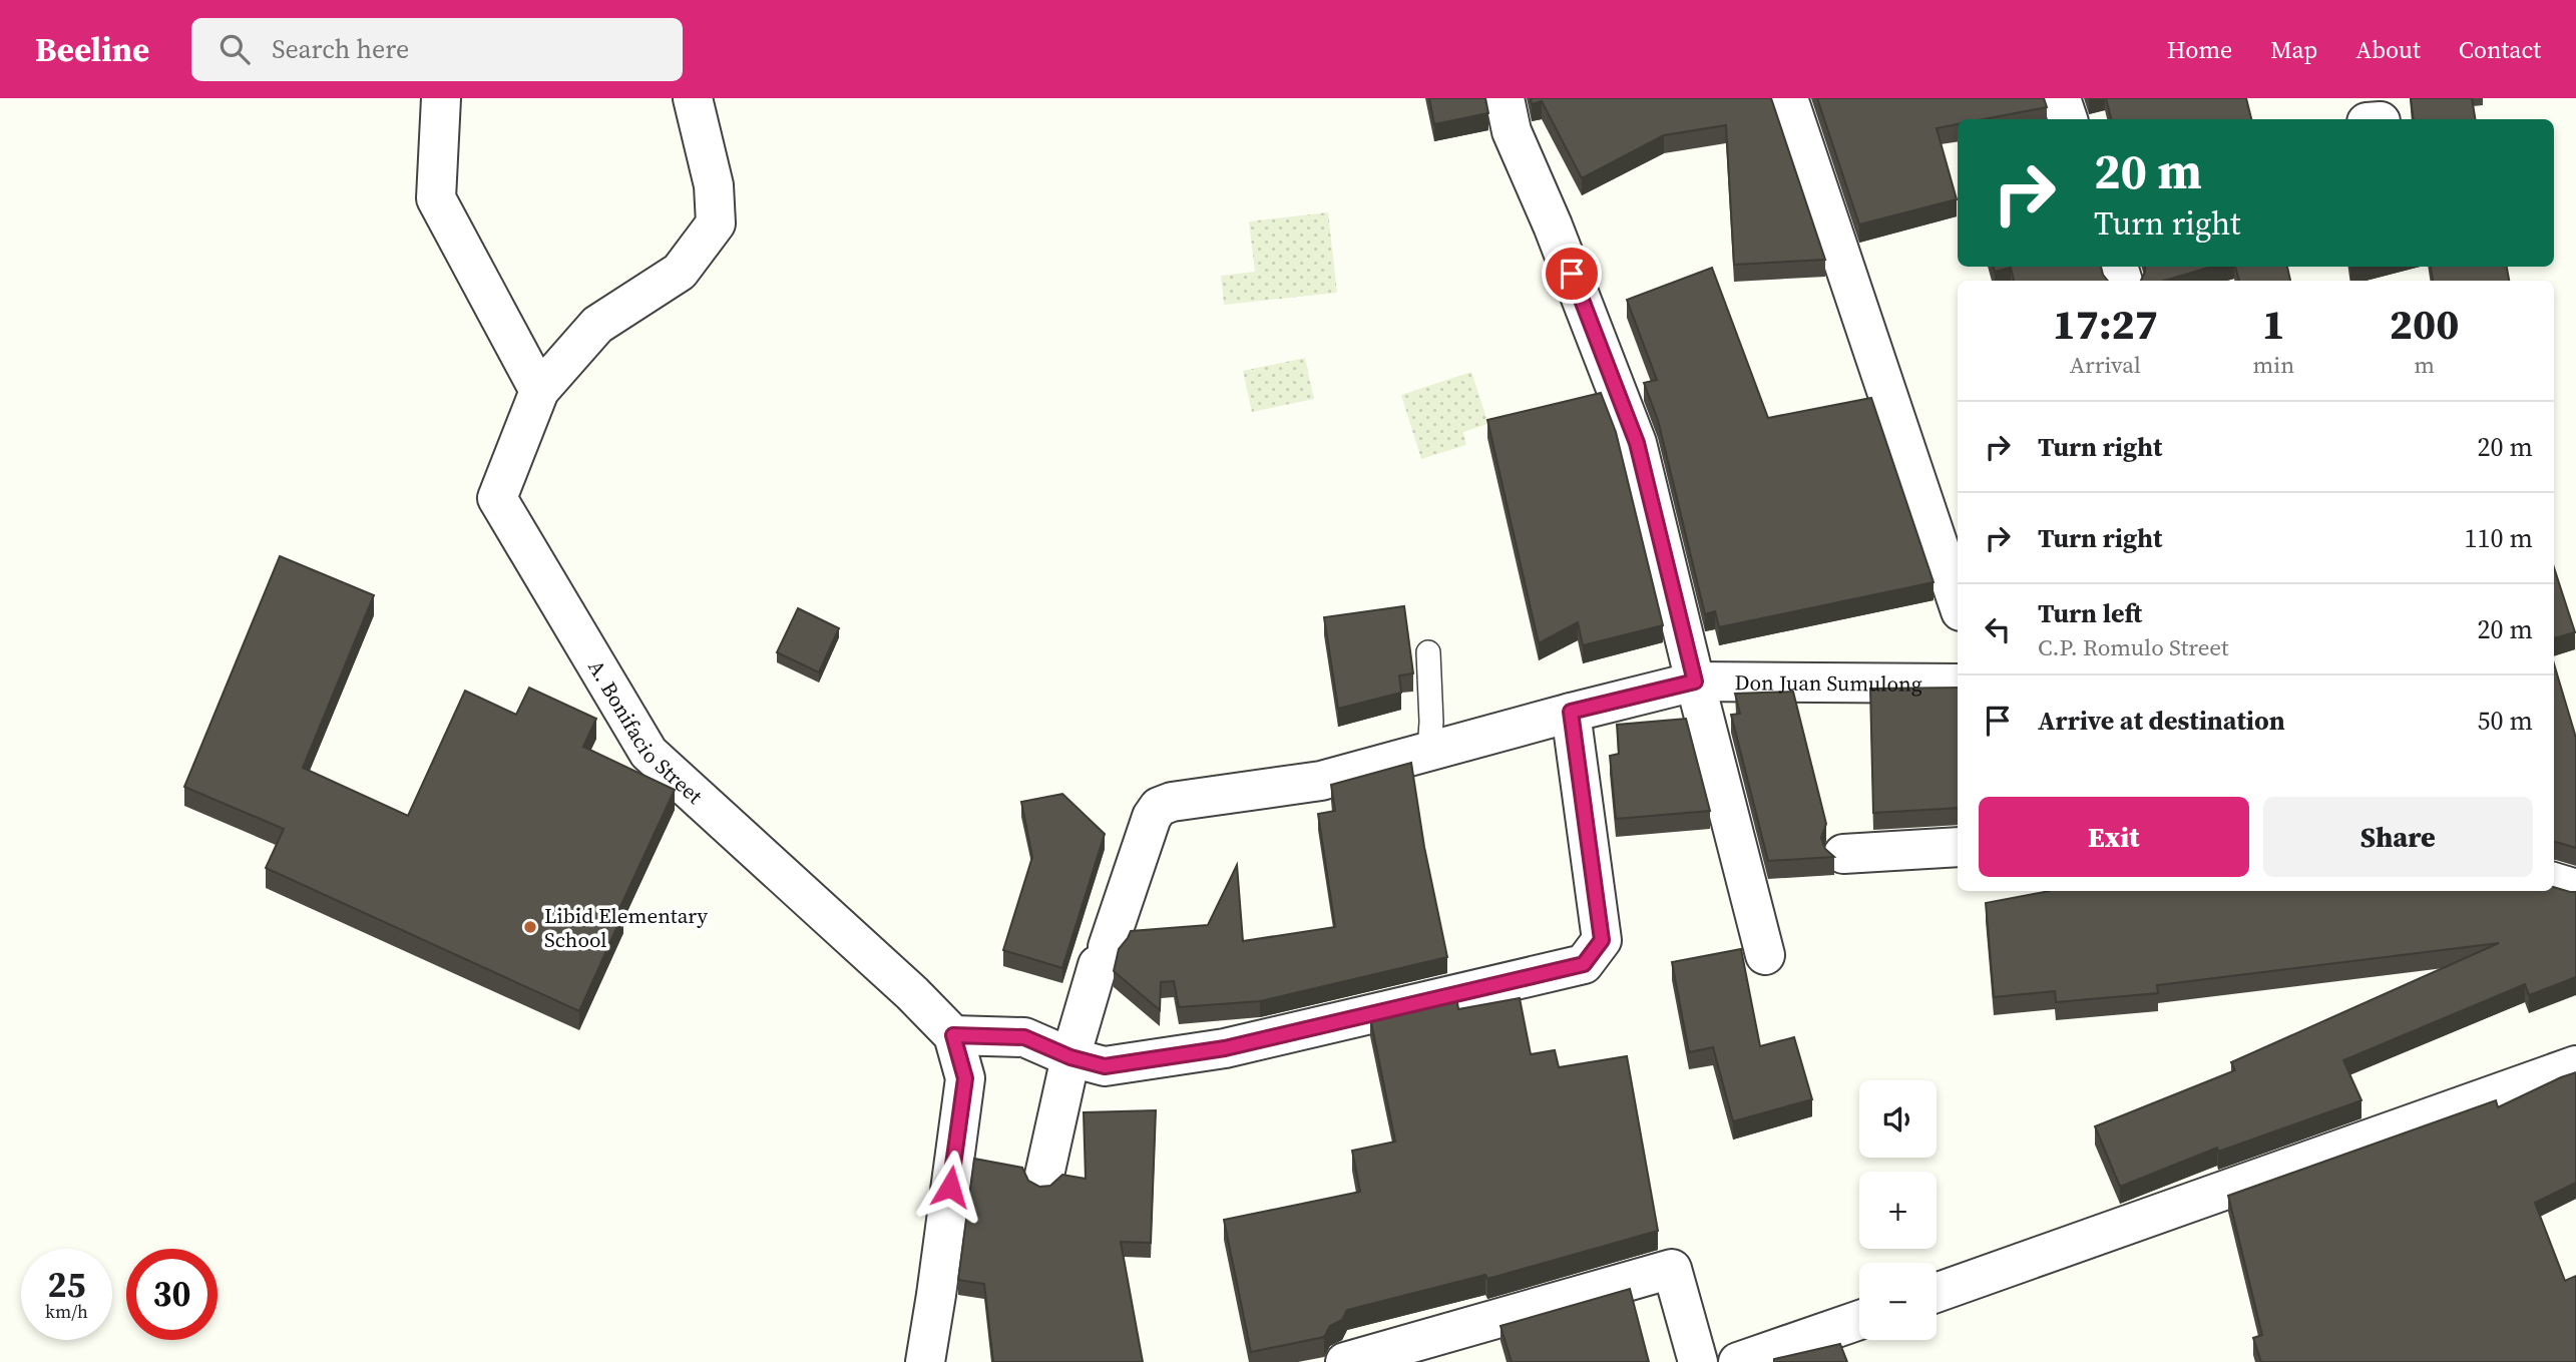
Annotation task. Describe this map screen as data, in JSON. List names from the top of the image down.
{
  "streets": {
    "street": ["Don Juan Sumulong", "A. Bonifacio Street"]
  },
  "places": ["Libid Elementary School"],
  "page": {
    "header": "Beeline",
    "search": "Search here",
    "nav": [
      "Home",
      "Map",
      "About",
      "Contact"
    ],
    "turn": ["20 m", "Turn right"],
    "eta": [
      "17:27",
      "Arrival",
      "1",
      "min",
      "200",
      "m"
    ],
    "list": [
      {
        "name": "Turn right",
        "value": "20 m"
      },
      {
        "name": "Turn right",
        "value": "110 m"
      },
      {
        "name": "Turn left",
        "note": "C.P. Romulo Street",
        "value": "20 m"
      },
      {
        "name": "Arrive at destination",
        "value": "50 m"
      }
    ],
    "buttons": ["Exit", "Share"],
    "map_buttons": ["+", "−"],
    "speed": "25 km/h",
    "limit": "30"
  }
}
